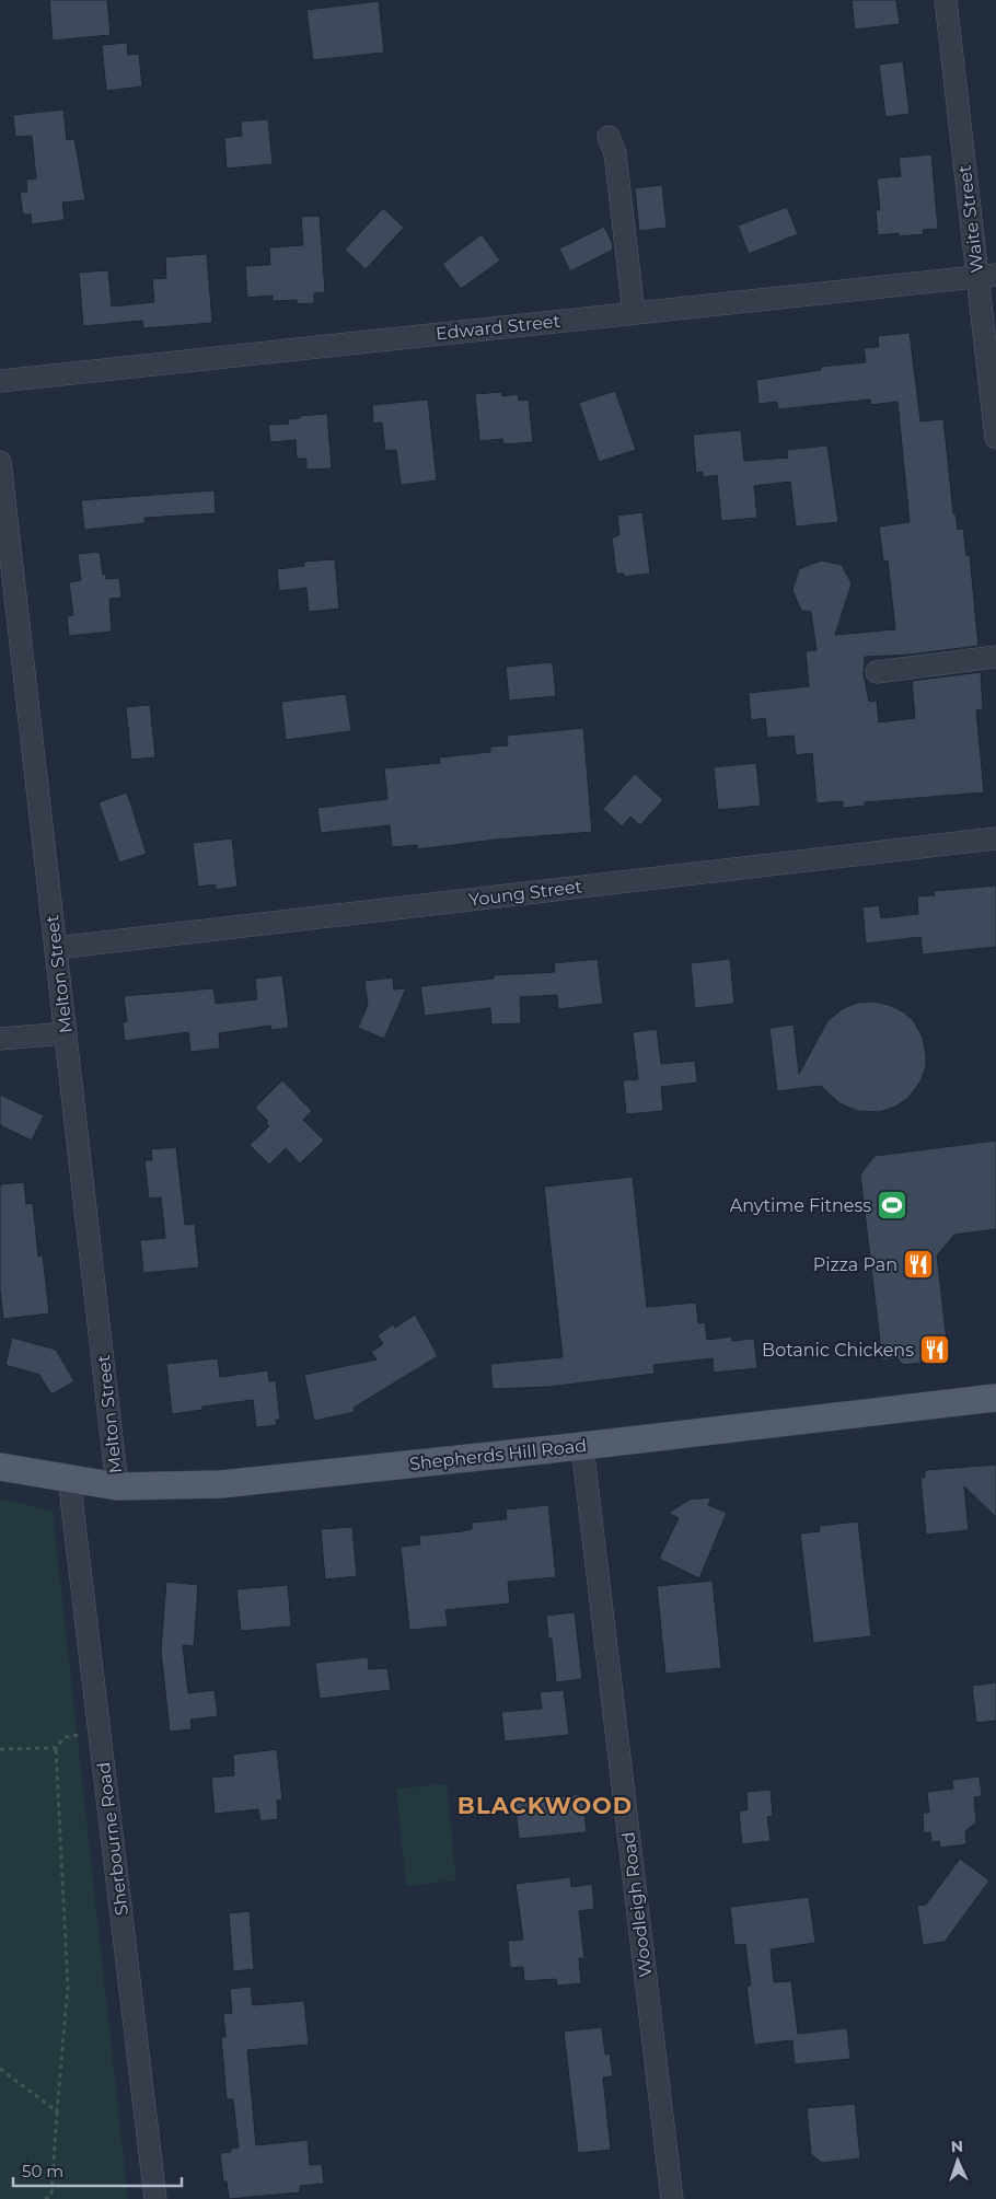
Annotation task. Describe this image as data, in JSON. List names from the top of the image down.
{
  "streets": {
    "main road": ["Shepherds Hill Road"],
    "street": [
      "Waite Street",
      "Edward Street",
      "Young Street",
      "Melton Street",
      "Sherbourne Road",
      "Woodleigh Road"
    ]
  },
  "crossings": [
    ["Waite Street", "Edward Street"],
    ["Young Street", "Melton Street"],
    ["Melton Street", "Shepherds Hill Road"],
    ["Shepherds Hill Road", "Sherbourne Road"],
    ["Shepherds Hill Road", "Woodleigh Road"]
  ],
  "districts": ["BLACKWOOD"],
  "places": {
    "sports": ["Anytime Fitness"],
    "restaurant": ["Pizza Pan", "Botanic Chickens"]
  },
  "scale_bar": "50 m",
  "north": "top"
}
